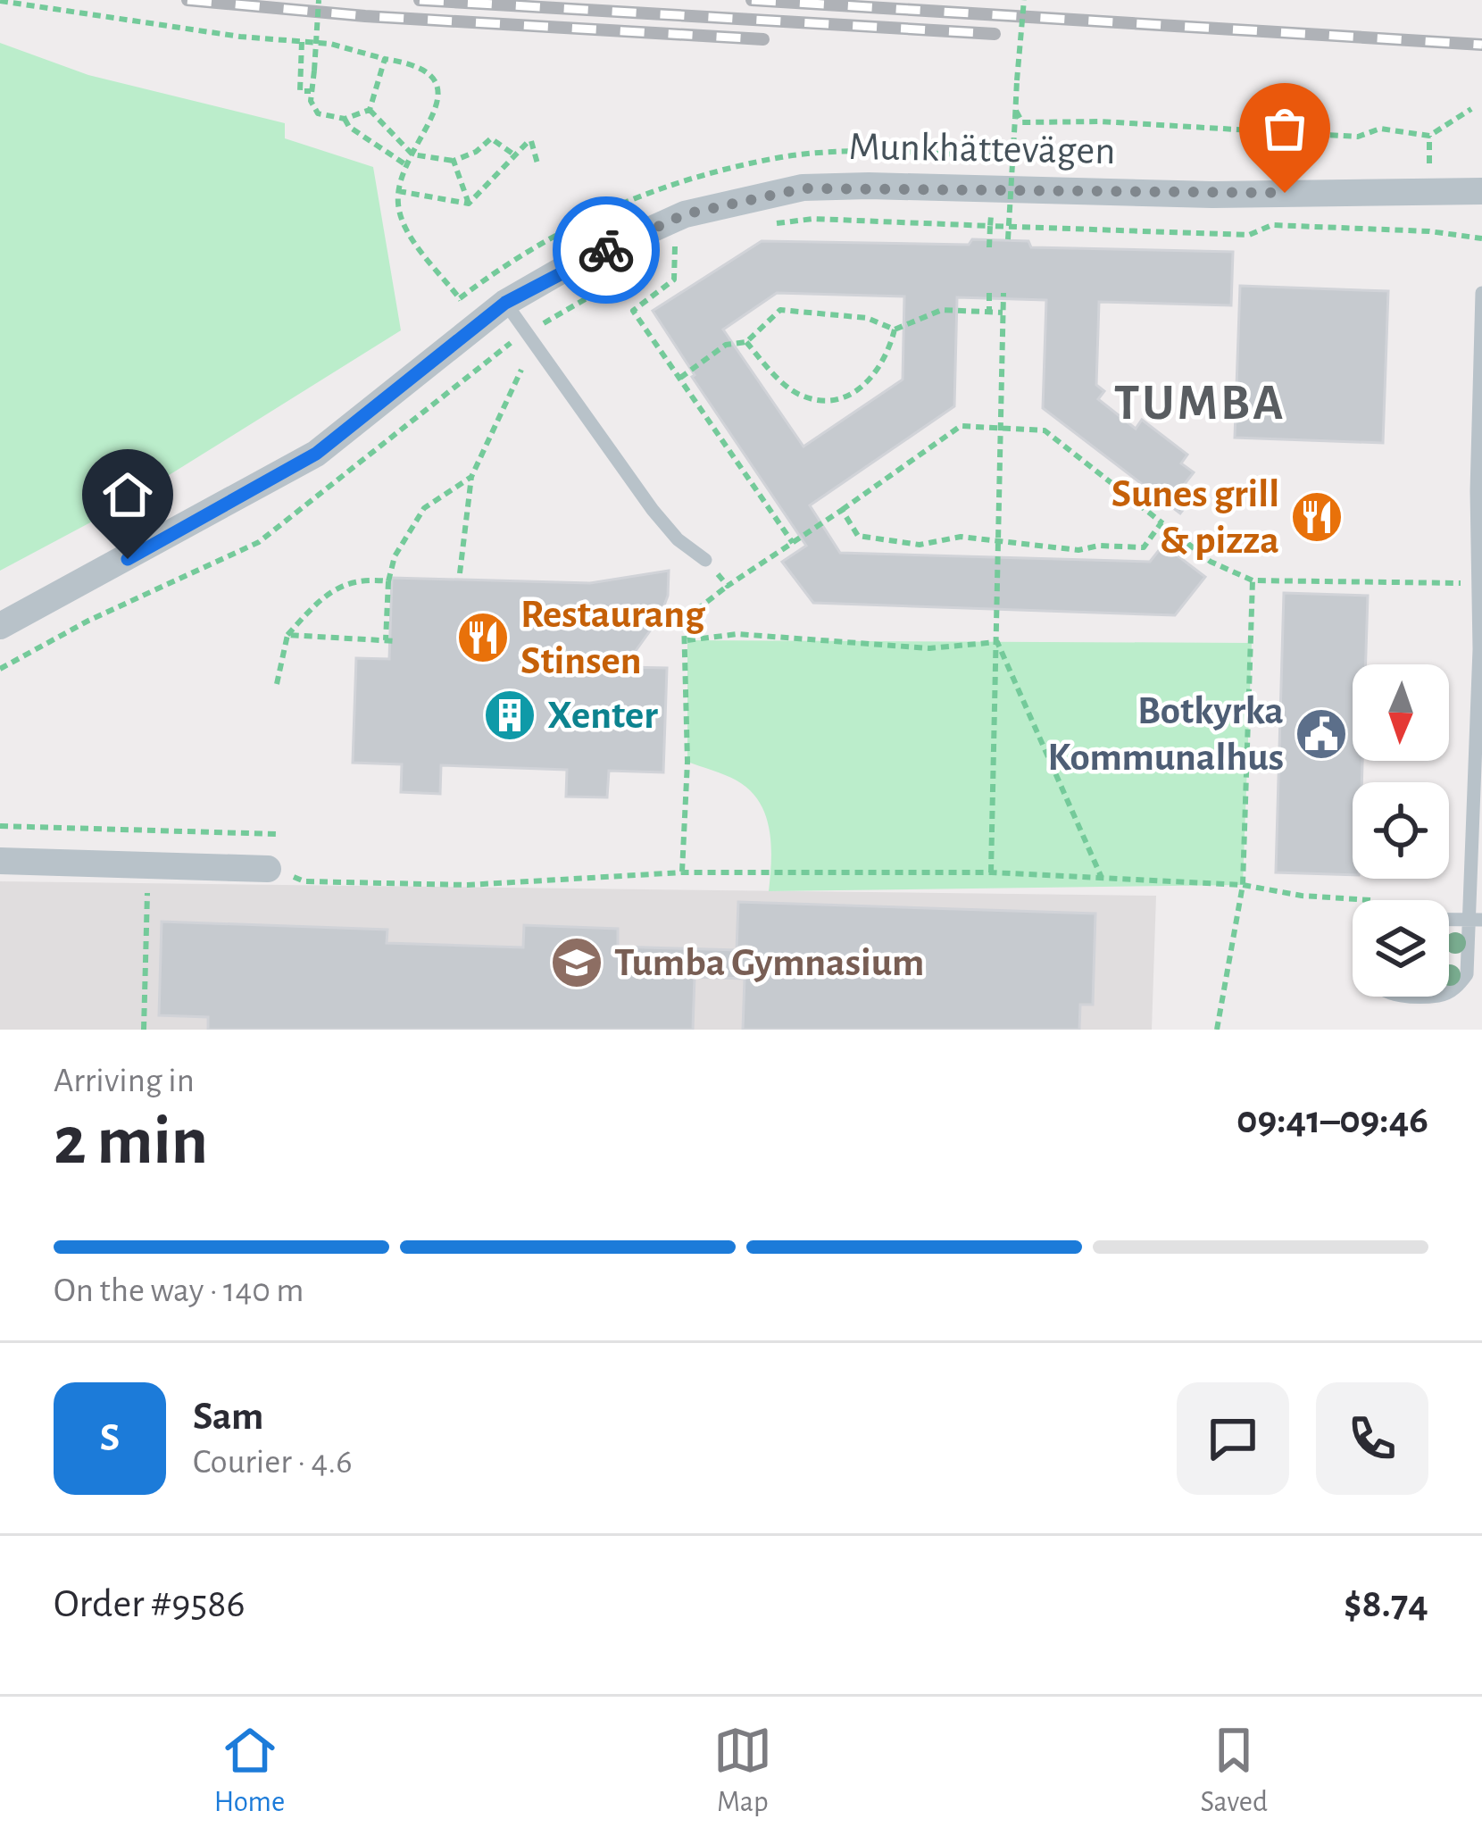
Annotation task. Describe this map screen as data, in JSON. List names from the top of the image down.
{
  "streets": {
    "street": ["Munkhättevägen"]
  },
  "districts": ["TUMBA"],
  "places": {
    "restaurant": ["Sunes grill & pizza", "Restaurang Stinsen"],
    "building": ["Xenter"],
    "public building": ["Botkyrka Kommunalhus"],
    "school or university": ["Tumba Gymnasium"]
  },
  "north": "bottom",
  "page": {
    "heading": ["2 min", "Arriving in", "09:41–09:46"],
    "panel": [
      "Sam",
      "Courier · 4.6",
      "Order #9586",
      "$8.74"
    ],
    "bar": "On the way · 140 m",
    "round": "S",
    "tabs": ["Home", "Map", "Saved"]
  }
}
